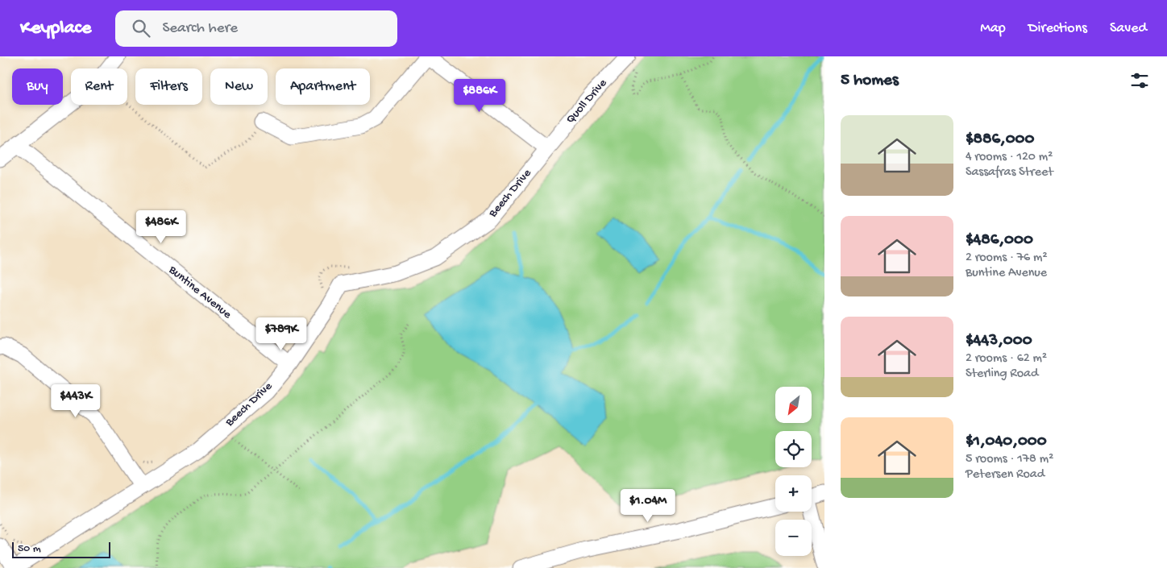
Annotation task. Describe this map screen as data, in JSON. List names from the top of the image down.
{
  "streets": {
    "street": ["Quoll Drive", "Beech Drive", "Buntine Avenue"]
  },
  "crossings": [
    ["Quoll Drive", "Beech Drive"],
    ["Beech Drive", "Buntine Avenue"]
  ],
  "scale_bar": "50 m",
  "north": "bottom left",
  "page": {
    "header": "Keyplace",
    "search": "Search here",
    "nav": ["Map", "Directions", "Saved"],
    "heading": "5 homes",
    "chip": [
      "Buy",
      "Rent",
      "Filters",
      "New",
      "Apartment"
    ],
    "price": [
      "$886K",
      "$486K",
      "$789K",
      "$443K",
      "$1.04M"
    ],
    "list": [
      {
        "name": "$886,000",
        "note": "4 rooms · 120 m² · Sassafras Street"
      },
      {
        "name": "$486,000",
        "note": "2 rooms · 76 m² · Buntine Avenue"
      },
      {
        "name": "$443,000",
        "note": "2 rooms · 62 m² · Sterling Road"
      },
      {
        "name": "$1,040,000",
        "note": "5 rooms · 178 m² · Petersen Road"
      }
    ],
    "map_buttons": ["+", "−"],
    "scale": "50 m"
  }
}
